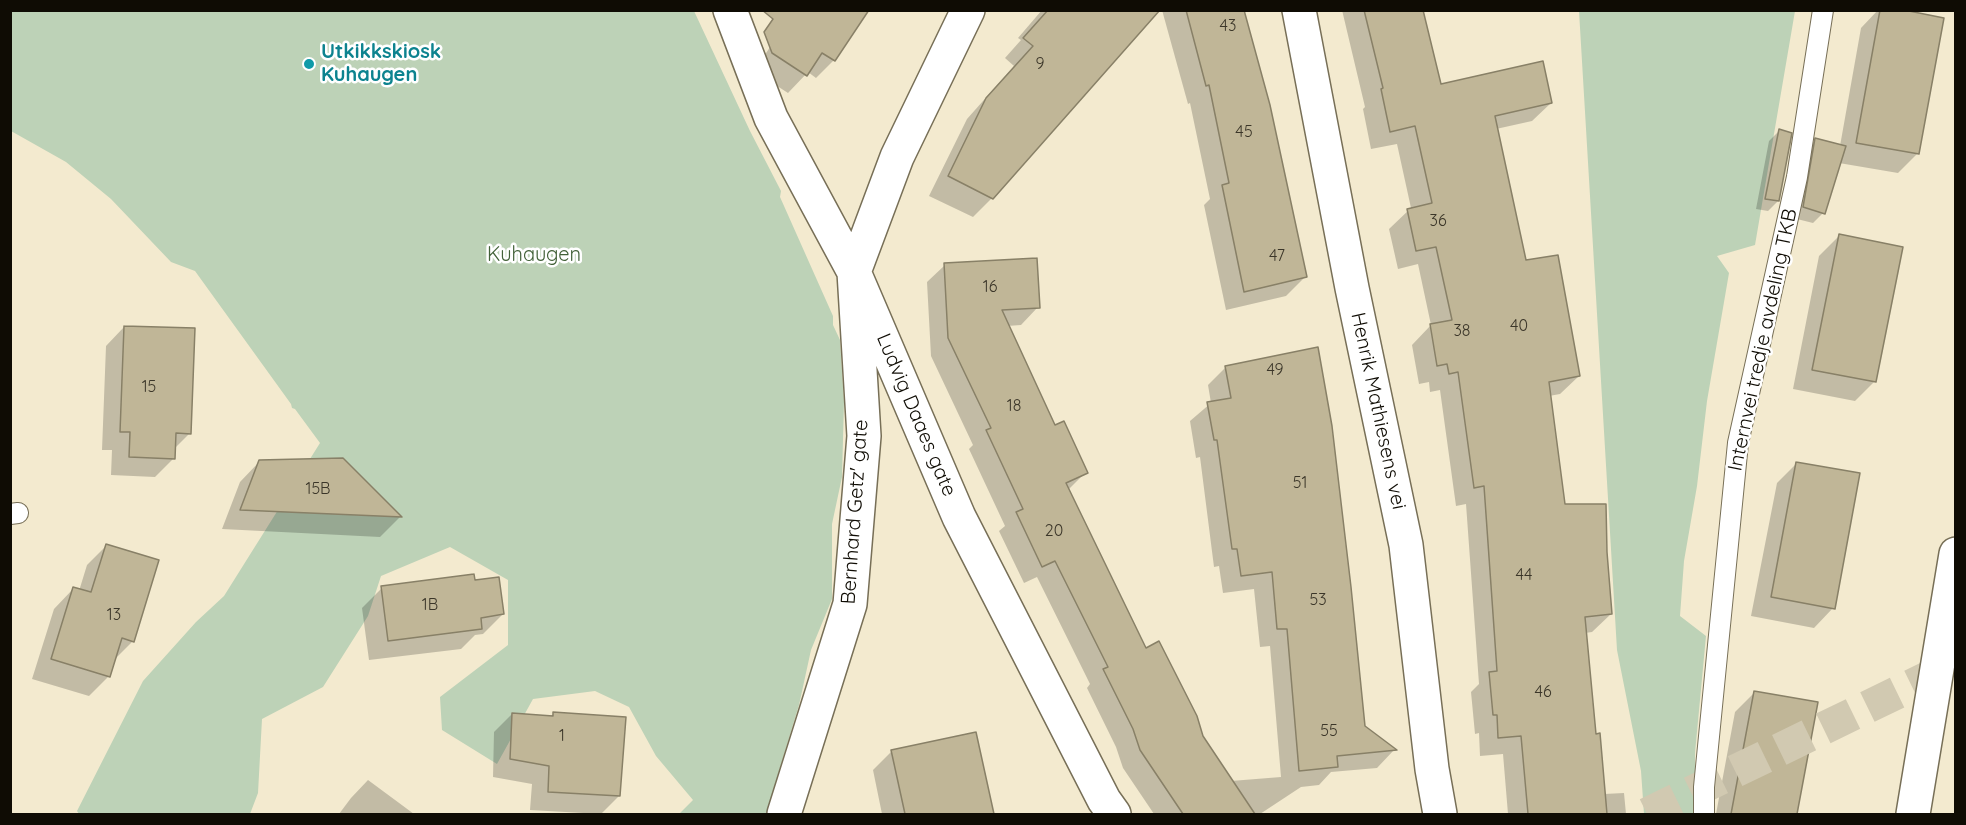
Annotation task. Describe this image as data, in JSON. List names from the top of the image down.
{
  "streets": {
    "street": ["Henrik Mathiesens vei", "Ludvig Daaes gate", "Bernhard Getz' gate"],
    "lane": ["Internvei tredje avdeling TKB"]
  },
  "crossings": [
    ["Ludvig Daaes gate", "Bernhard Getz' gate"]
  ],
  "parks": ["Kuhaugen"],
  "places": ["Utkikkskiosk Kuhaugen"],
  "house_numbers": [
    "43",
    "9",
    "45",
    "36",
    "47",
    "16",
    "40",
    "38",
    "49",
    "15",
    "18",
    "51",
    "15B",
    "20",
    "44",
    "53",
    "1B",
    "13",
    "46",
    "55",
    "1"
  ]
}
